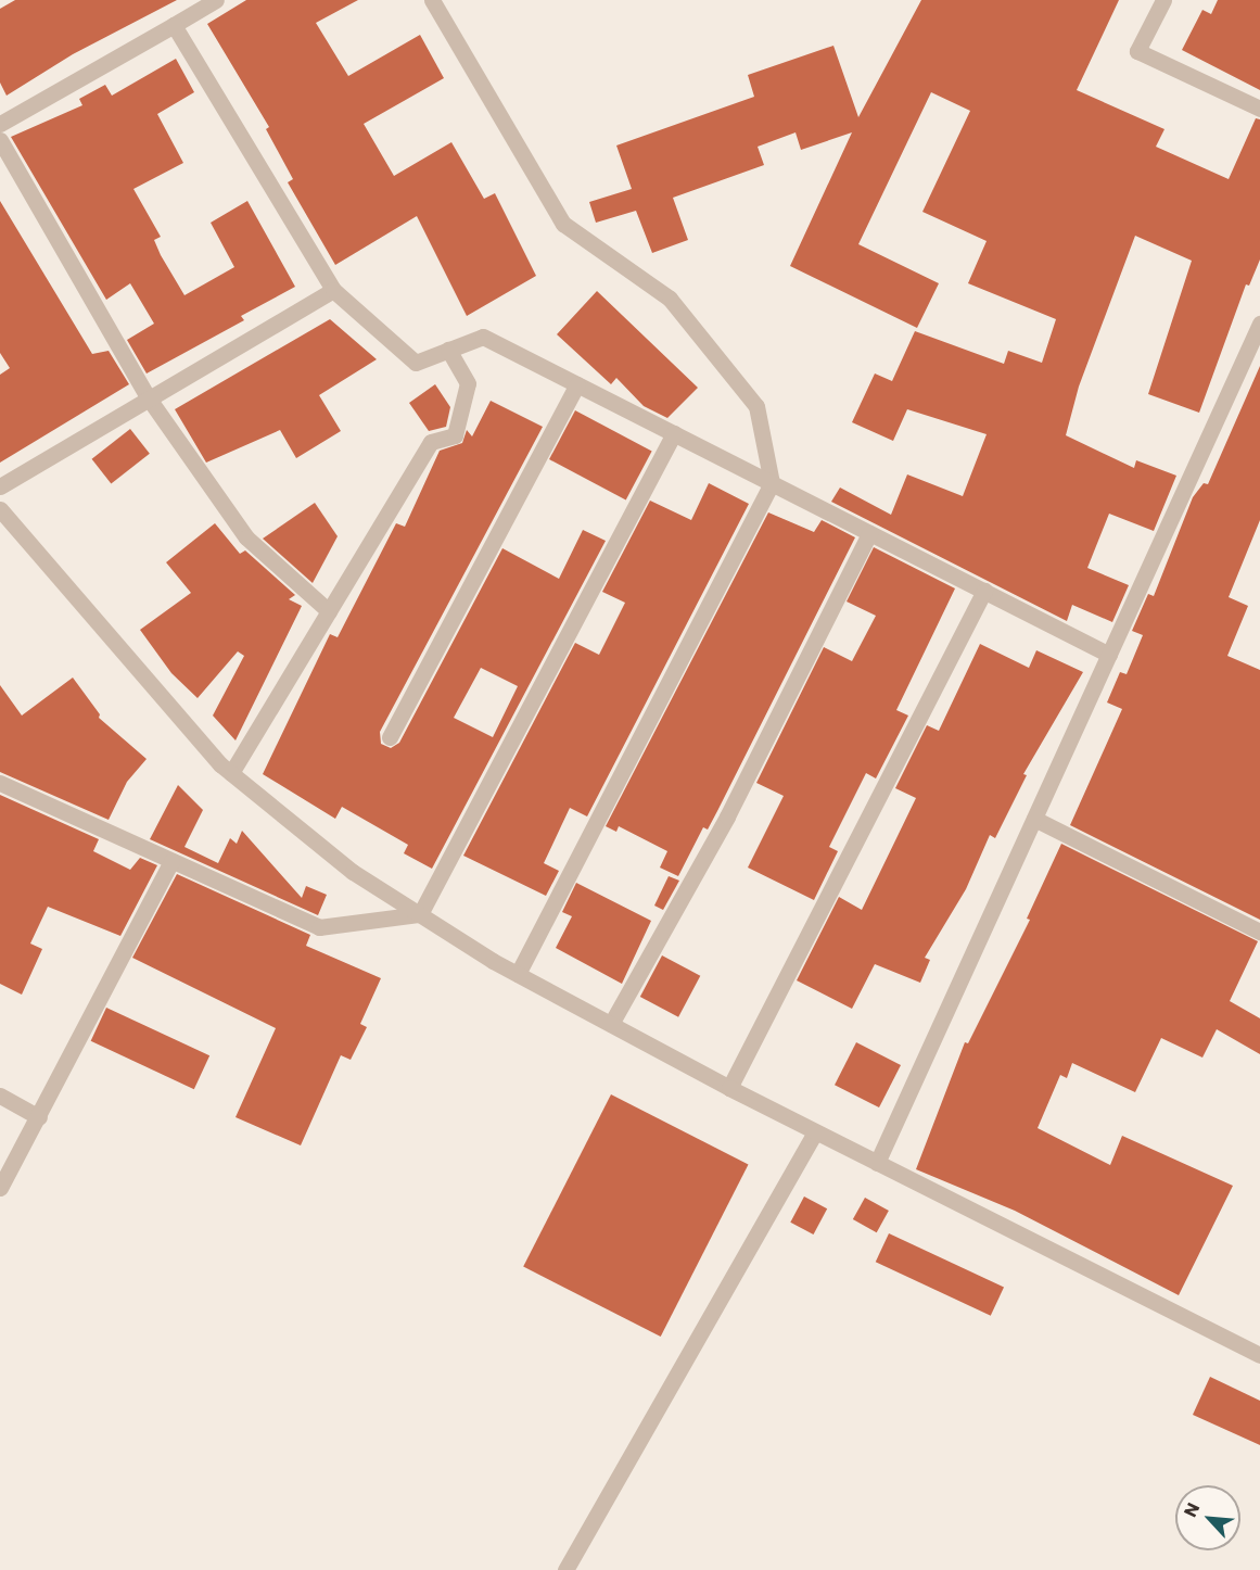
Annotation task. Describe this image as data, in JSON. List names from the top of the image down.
{
  "north": "top left"
}
